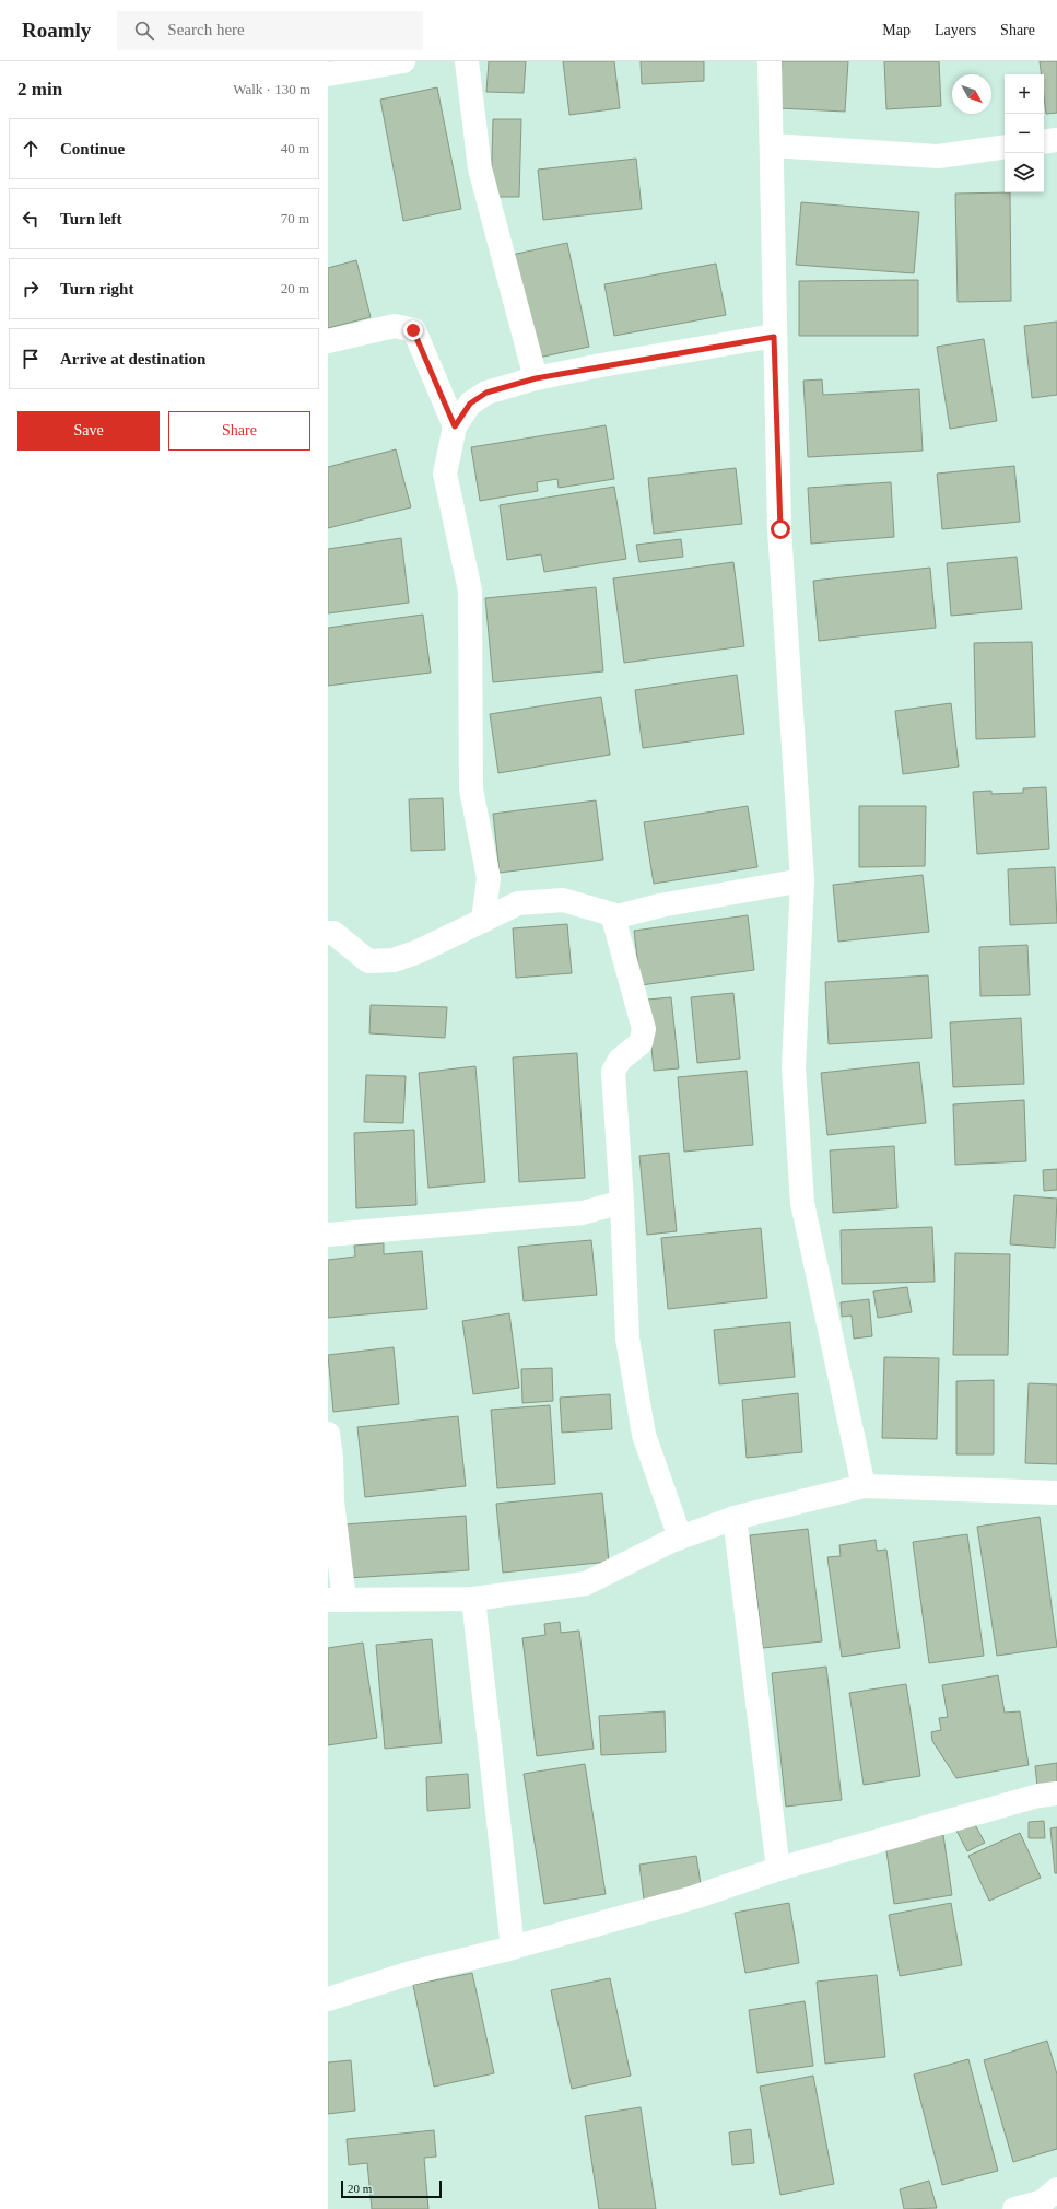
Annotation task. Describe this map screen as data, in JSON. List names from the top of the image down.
{
  "scale_bar": "20 m",
  "north": "bottom right",
  "page": {
    "header": "Roamly",
    "search": "Search here",
    "nav": ["Map", "Layers", "Share"],
    "heading": ["2 min", "Walk · 130 m"],
    "map_buttons": ["+", "−"],
    "list": [
      ["Continue", "40 m"],
      ["Turn left", "70 m"],
      ["Turn right", "20 m"],
      "Arrive at destination"
    ],
    "buttons": ["Save", "Share"],
    "scale": "20 m"
  }
}
